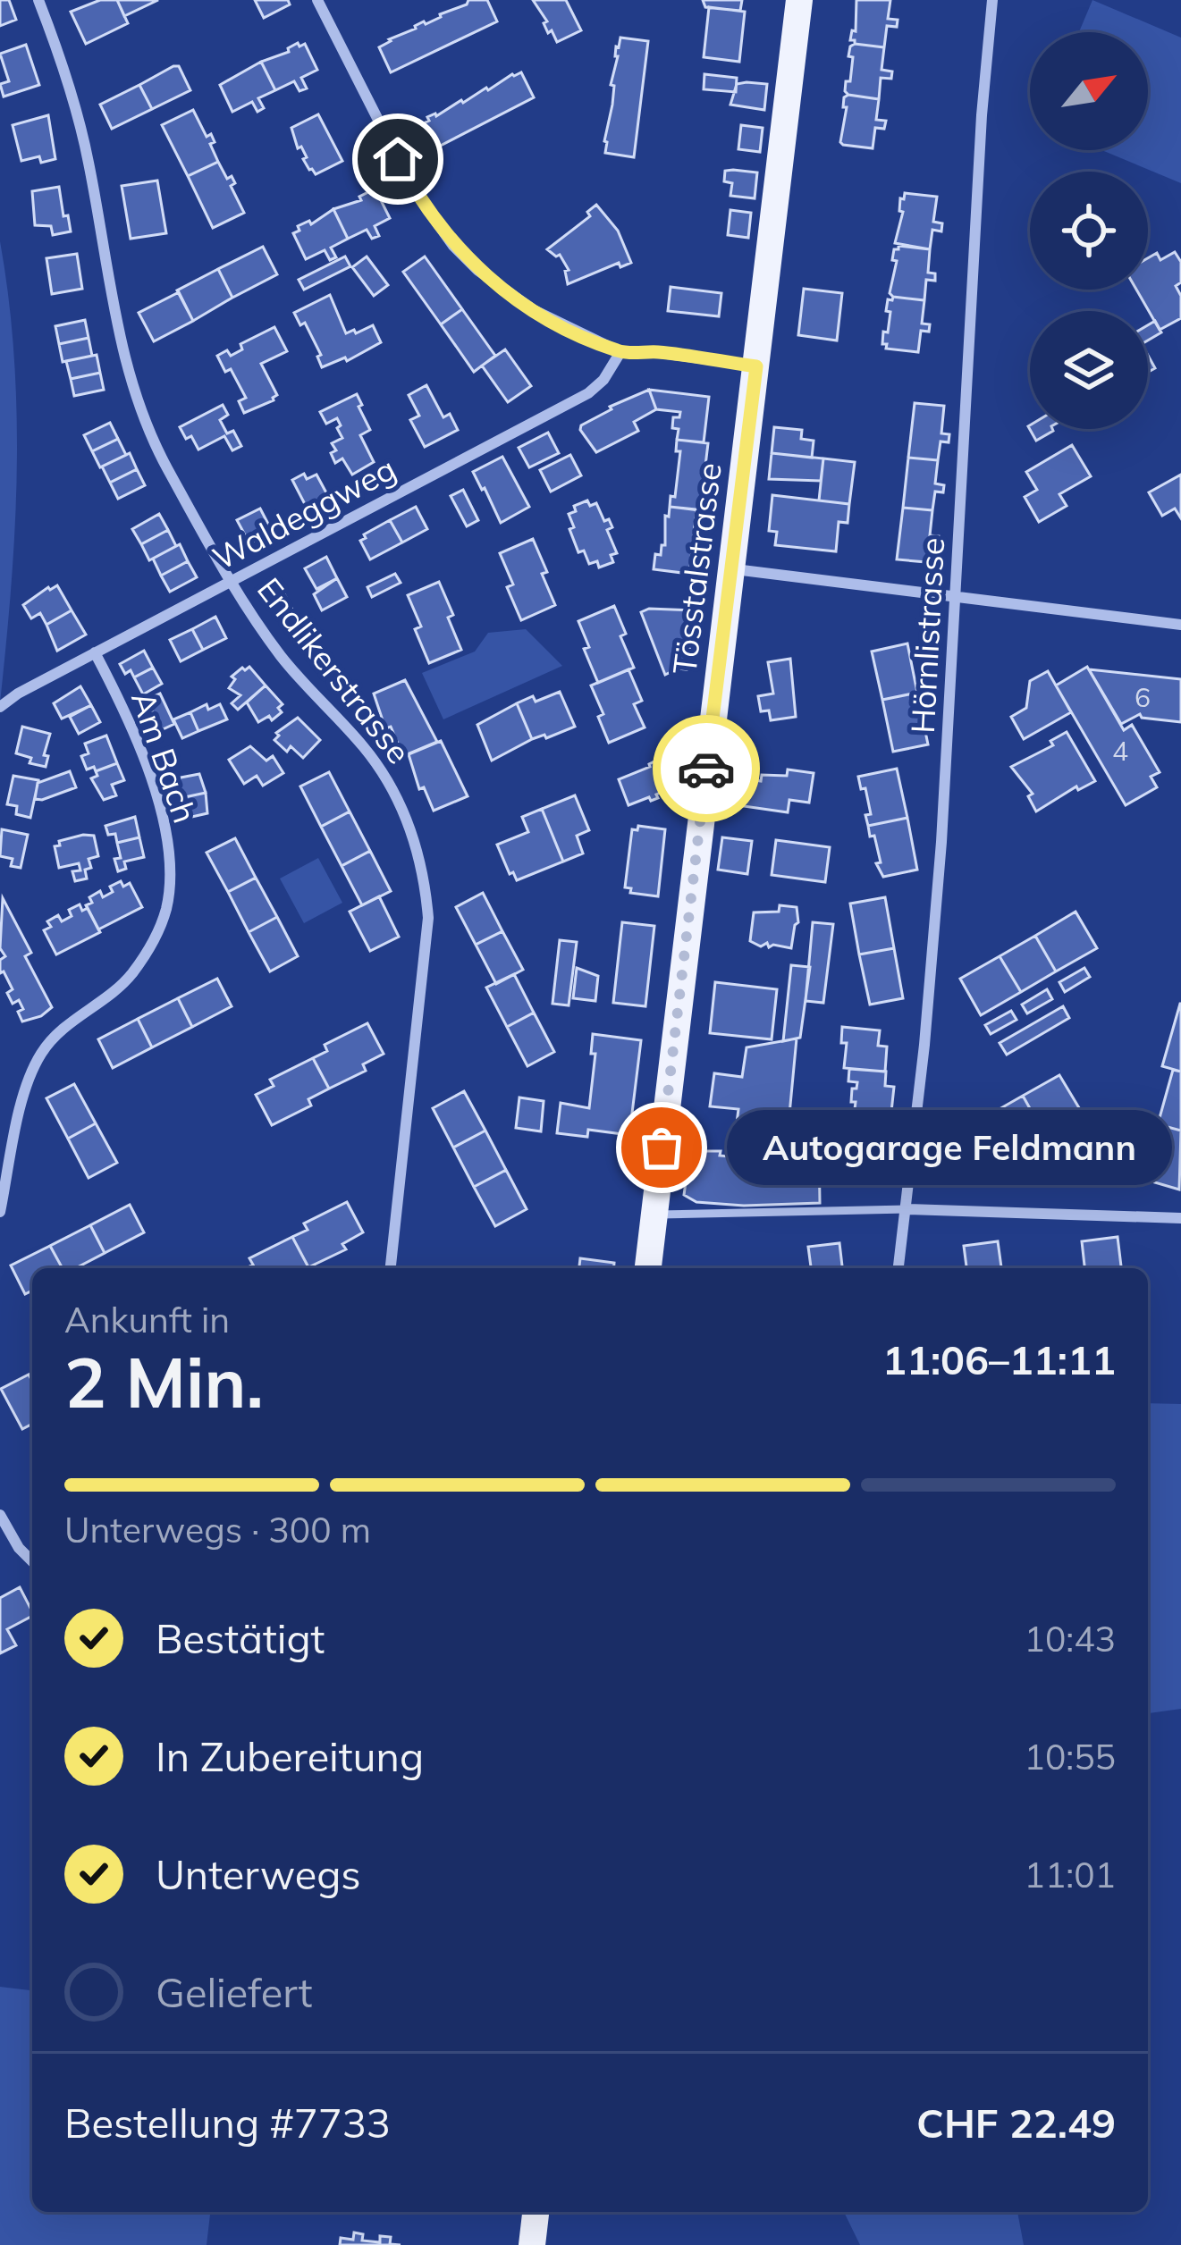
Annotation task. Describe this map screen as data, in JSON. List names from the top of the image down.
{
  "streets": {
    "main road": ["Tösstalstrasse"],
    "street": [
      "Waldeggweg",
      "Hörnlistrasse",
      "Endlikerstrasse",
      "Am Bach"
    ]
  },
  "crossings": [
    ["Waldeggweg", "Endlikerstrasse"],
    ["Waldeggweg", "Am Bach"]
  ],
  "places": ["Autogarage Feldmann"],
  "house_numbers": ["6", "4"],
  "north": "top right",
  "page": {
    "bubble": "Autogarage Feldmann",
    "heading": ["2 Min.", "Ankunft in", "11:06–11:11"],
    "panel": ["Bestellung #7733", "CHF 22.49"],
    "bar": "Unterwegs · 300 m",
    "list": [
      ["Bestätigt", "10:43"],
      ["In Zubereitung", "10:55"],
      ["Unterwegs", "11:01"],
      "Geliefert"
    ]
  }
}
